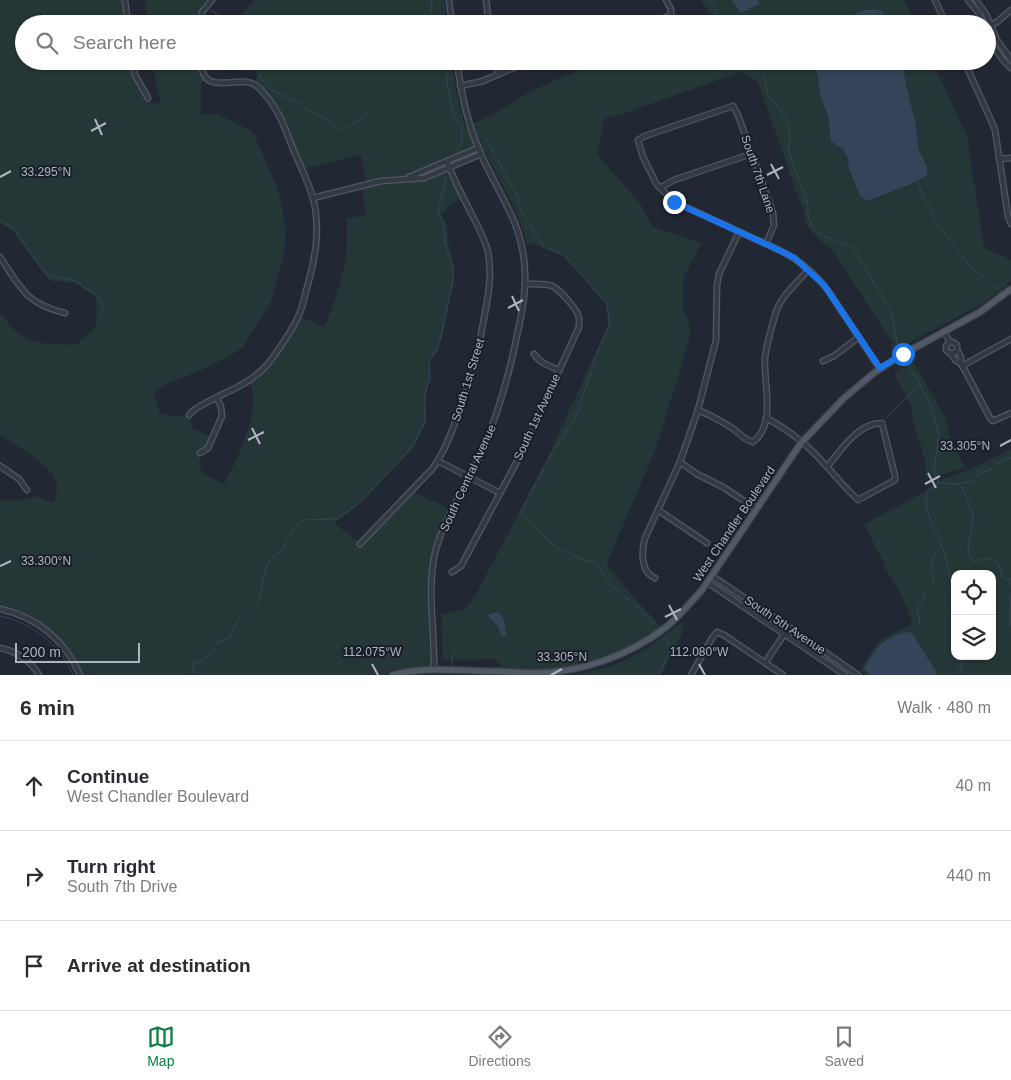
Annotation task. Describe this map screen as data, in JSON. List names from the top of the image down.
{
  "streets": {
    "main road": ["West Chandler Boulevard"],
    "street": [
      "South 7th Lane",
      "South 1st Street",
      "South 1st Avenue",
      "South Central Avenue",
      "South 5th Avenue"
    ]
  },
  "crossings": [
    ["South 1st Avenue", "South Central Avenue"],
    ["South Central Avenue", "West Chandler Boulevard"],
    ["West Chandler Boulevard", "South 5th Avenue"]
  ],
  "scale_bar": "200 m",
  "page": {
    "search": "Search here",
    "scale": "200 m",
    "heading": ["6 min", "Walk · 480 m"],
    "list": [
      ["Continue", "West Chandler Boulevard", "40 m"],
      ["Turn right", "South 7th Drive", "440 m"],
      "Arrive at destination"
    ],
    "nav": ["Map", "Directions", "Saved"]
  },
  "coordinates": [
    "33.295°N",
    "33.305°N",
    "33.300°N",
    "112.075°W",
    "112.080°W"
  ]
}
